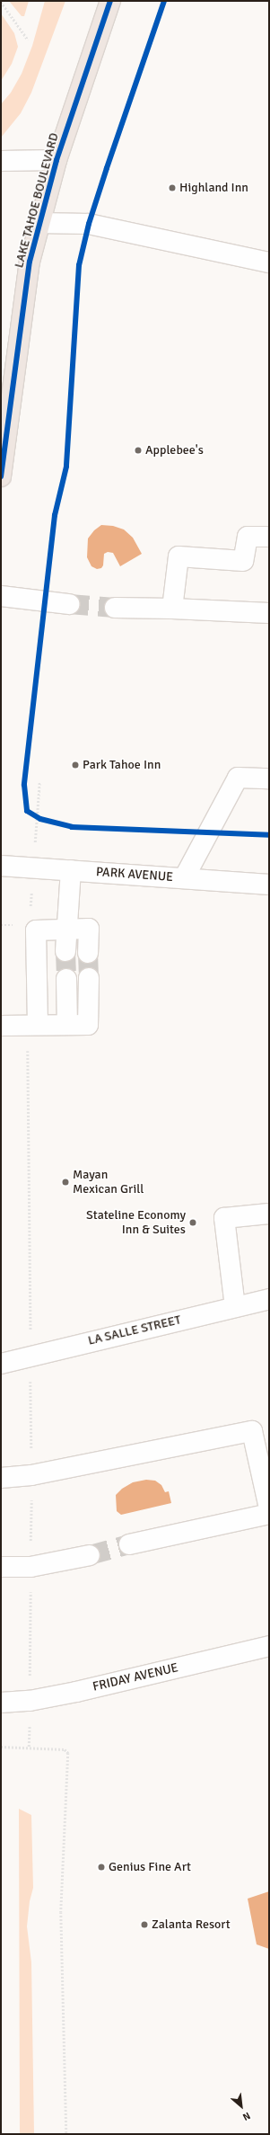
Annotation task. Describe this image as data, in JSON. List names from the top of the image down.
{
  "streets": {
    "highway": ["LAKE TAHOE BOULEVARD"],
    "street": ["PARK AVENUE", "LA SALLE STREET", "FRIDAY AVENUE"]
  },
  "places": [
    "Highland Inn",
    "Applebee's",
    "Park Tahoe Inn",
    "Mayan Mexican Grill",
    "Stateline Economy Inn & Suites",
    "Genius Fine Art",
    "Zalanta Resort"
  ],
  "north": "bottom right"
}
